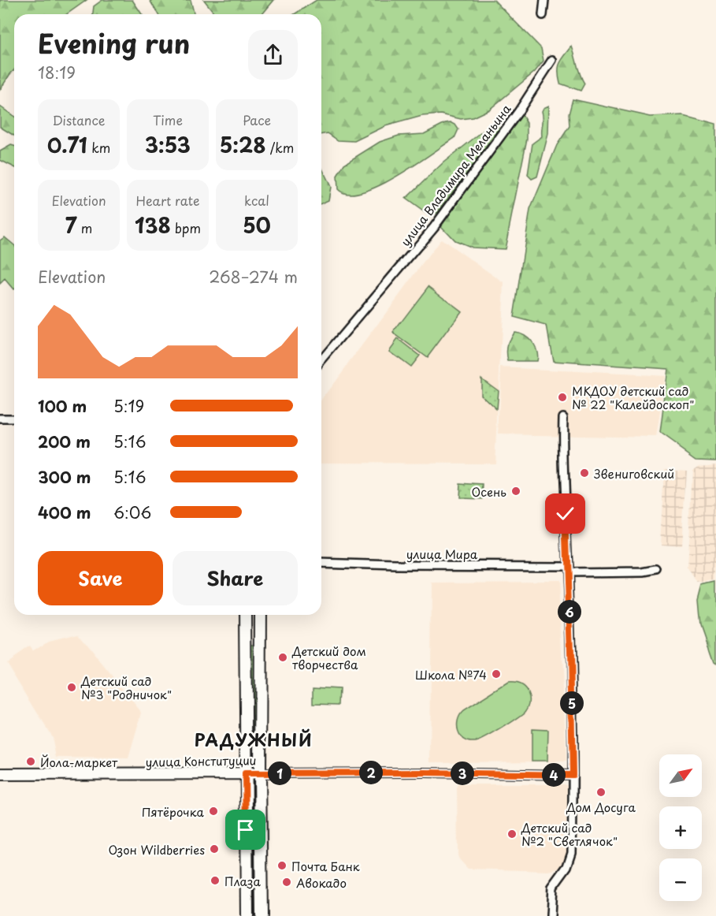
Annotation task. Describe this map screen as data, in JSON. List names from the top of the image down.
{
  "streets": {
    "street": ["улица Владимира Меланьина", "улица Мира", "улица Конституции"]
  },
  "districts": ["РАДУЖНЫЙ"],
  "places": [
    "МКДОУ детский сад № 22 \"Калейдоскоп\"",
    "Звениговский",
    "Осень",
    "Детский дом творчества",
    "Школа №74",
    "Детский сад №3 \"Родничок\"",
    "Йола-маркет",
    "Дом Досуга",
    "Пятёрочка",
    "Детский сад №2 \"Светлячок\"",
    "Озон Wildberries",
    "Почта Банк",
    "Плаза",
    "Авокадо"
  ],
  "north": "top right",
  "page": {
    "heading": ["Evening run", "18:19"],
    "stats": [
      ["Distance", "0.71 km"],
      ["Time", "3:53"],
      ["Pace", "5:28 /km"],
      ["Elevation", "7 m"],
      ["Heart rate", "138 bpm"],
      ["kcal", "50"]
    ],
    "chart": ["Elevation", "268–274 m"],
    "list": [
      {
        "name": "100 m",
        "note": "5:19"
      },
      {
        "name": "200 m",
        "note": "5:16"
      },
      {
        "name": "300 m",
        "note": "5:16"
      },
      {
        "name": "400 m",
        "note": "6:06"
      }
    ],
    "buttons": ["Save", "Share"],
    "pins": [
      "6",
      "5",
      "2",
      "1",
      "3",
      "4"
    ],
    "map_buttons": ["+", "−"]
  }
}
